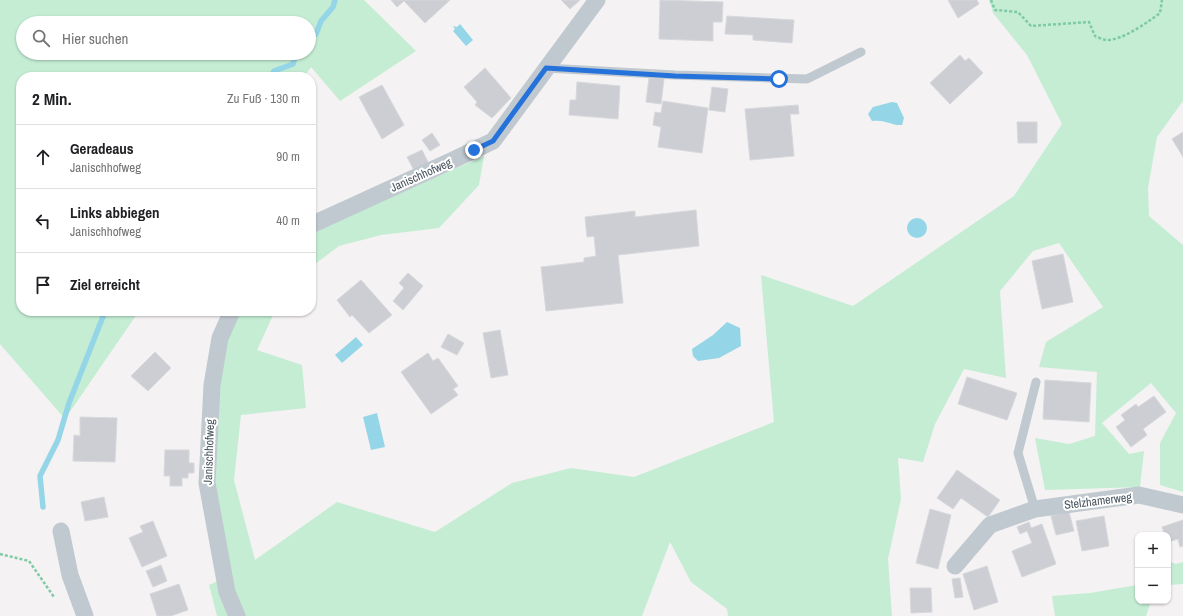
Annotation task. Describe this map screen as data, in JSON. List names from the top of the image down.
{
  "streets": {
    "street": ["Janischhofweg", "Stelzhamerweg"]
  },
  "page": {
    "search": "Hier suchen",
    "heading": ["2 Min.", "Zu Fuß · 130 m"],
    "list": [
      ["Geradeaus", "Janischhofweg", "90 m"],
      ["Links abbiegen", "Janischhofweg", "40 m"],
      "Ziel erreicht"
    ],
    "map_buttons": ["+", "−"]
  }
}
